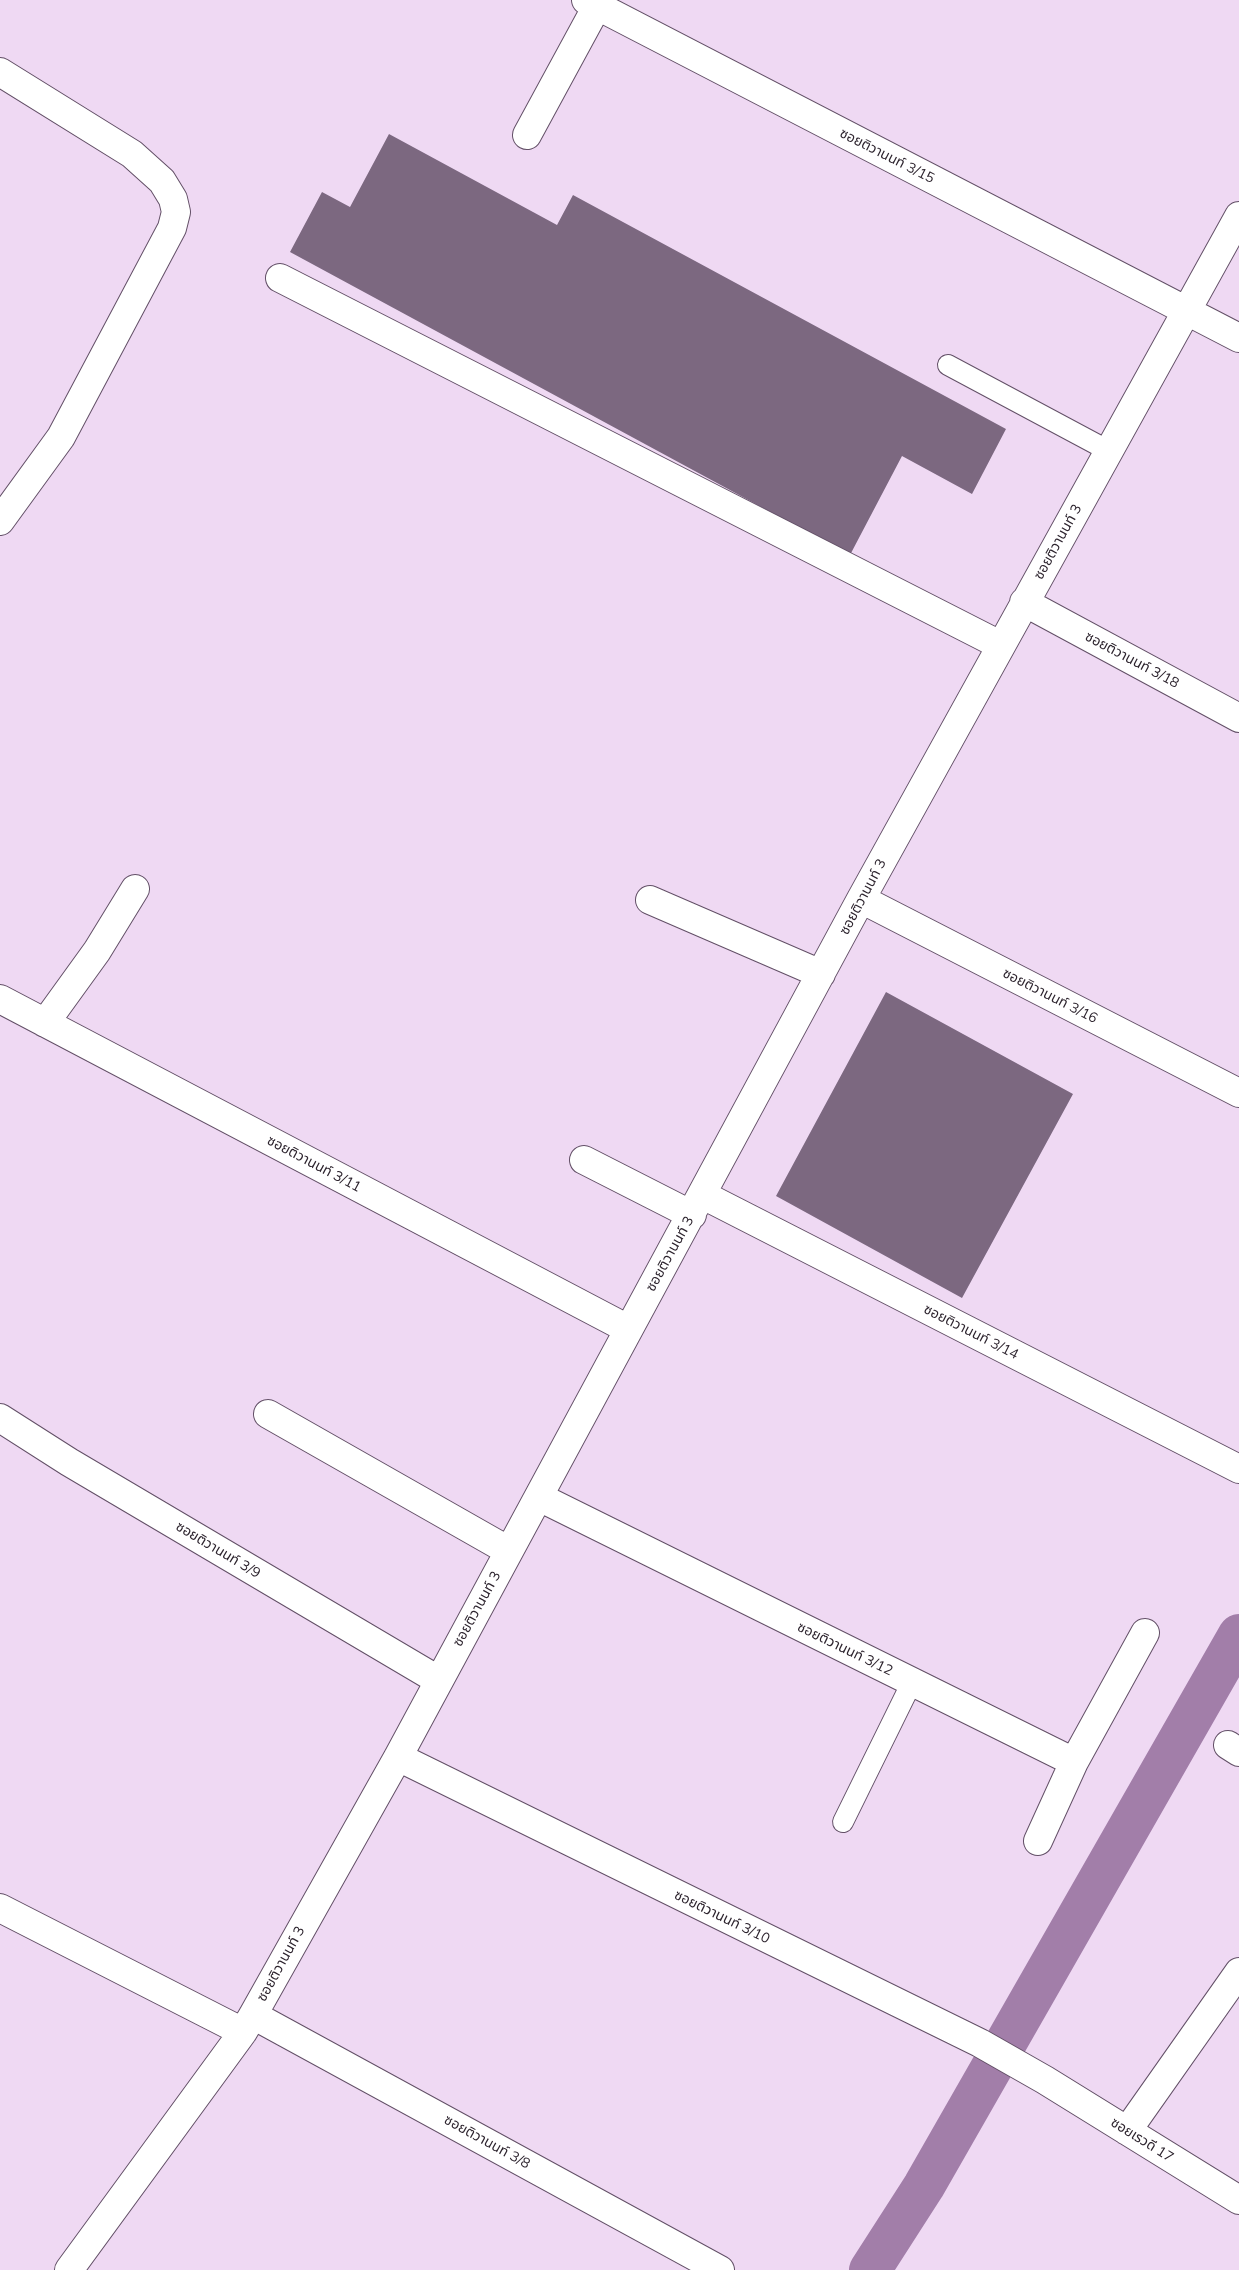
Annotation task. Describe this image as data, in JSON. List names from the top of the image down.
{
  "streets": {
    "street": [
      "ซอยติวานนท์ 3/15",
      "ซอยติวานนท์ 3",
      "ซอยติวานนท์ 3/18",
      "ซอยติวานนท์ 3/16",
      "ซอยติวานนท์ 3/11",
      "ซอยติวานนท์ 3/14",
      "ซอยติวานนท์ 3/9",
      "ซอยติวานนท์ 3/12",
      "ซอยติวานนท์ 3/10",
      "ซอยเรวดี 17",
      "ซอยติวานนท์ 3/8"
    ]
  },
  "crossings": [
    ["ซอยติวานนท์ 3/15", "ซอยติวานนท์ 3"],
    ["ซอยติวานนท์ 3", "ซอยติวานนท์ 3/18"],
    ["ซอยติวานนท์ 3", "ซอยติวานนท์ 3/16"],
    ["ซอยติวานนท์ 3", "ซอยติวานนท์ 3/11"],
    ["ซอยติวานนท์ 3", "ซอยติวานนท์ 3/14"],
    ["ซอยติวานนท์ 3", "ซอยติวานนท์ 3/9"],
    ["ซอยติวานนท์ 3", "ซอยติวานนท์ 3/12"],
    ["ซอยติวานนท์ 3", "ซอยติวานนท์ 3/10"],
    ["ซอยติวานนท์ 3", "ซอยติวานนท์ 3/8"],
    ["ซอยติวานนท์ 3/10", "ซอยเรวดี 17"]
  ]
}
